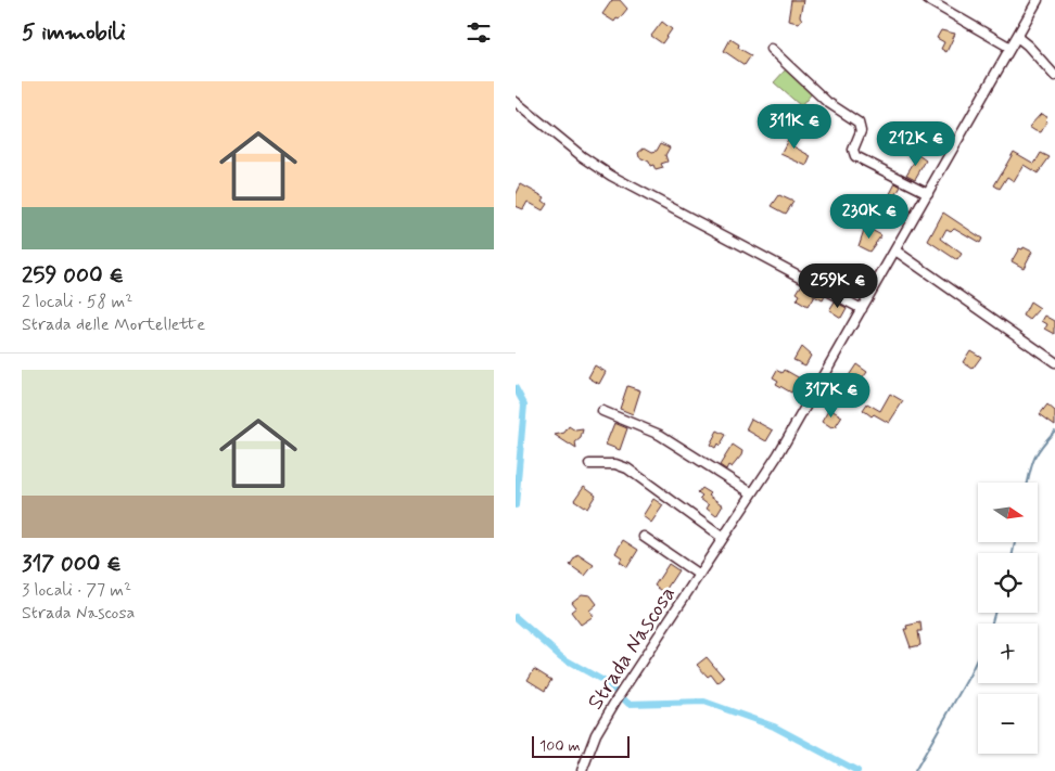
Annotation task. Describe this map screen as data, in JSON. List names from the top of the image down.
{
  "streets": {
    "street": ["Strada Nascosa"]
  },
  "scale_bar": "100 m",
  "north": "right",
  "page": {
    "heading": "5 immobili",
    "list": [
      {
        "name": "259 000 €",
        "note": "2 locali · 58 m² · Strada delle Mortellette"
      },
      {
        "name": "317 000 €",
        "note": "3 locali · 77 m² · Strada Nascosa"
      }
    ],
    "price": [
      "311K €",
      "212K €",
      "230K €",
      "259K €",
      "317K €"
    ],
    "map_buttons": ["+", "−"],
    "scale": "100 m"
  }
}
